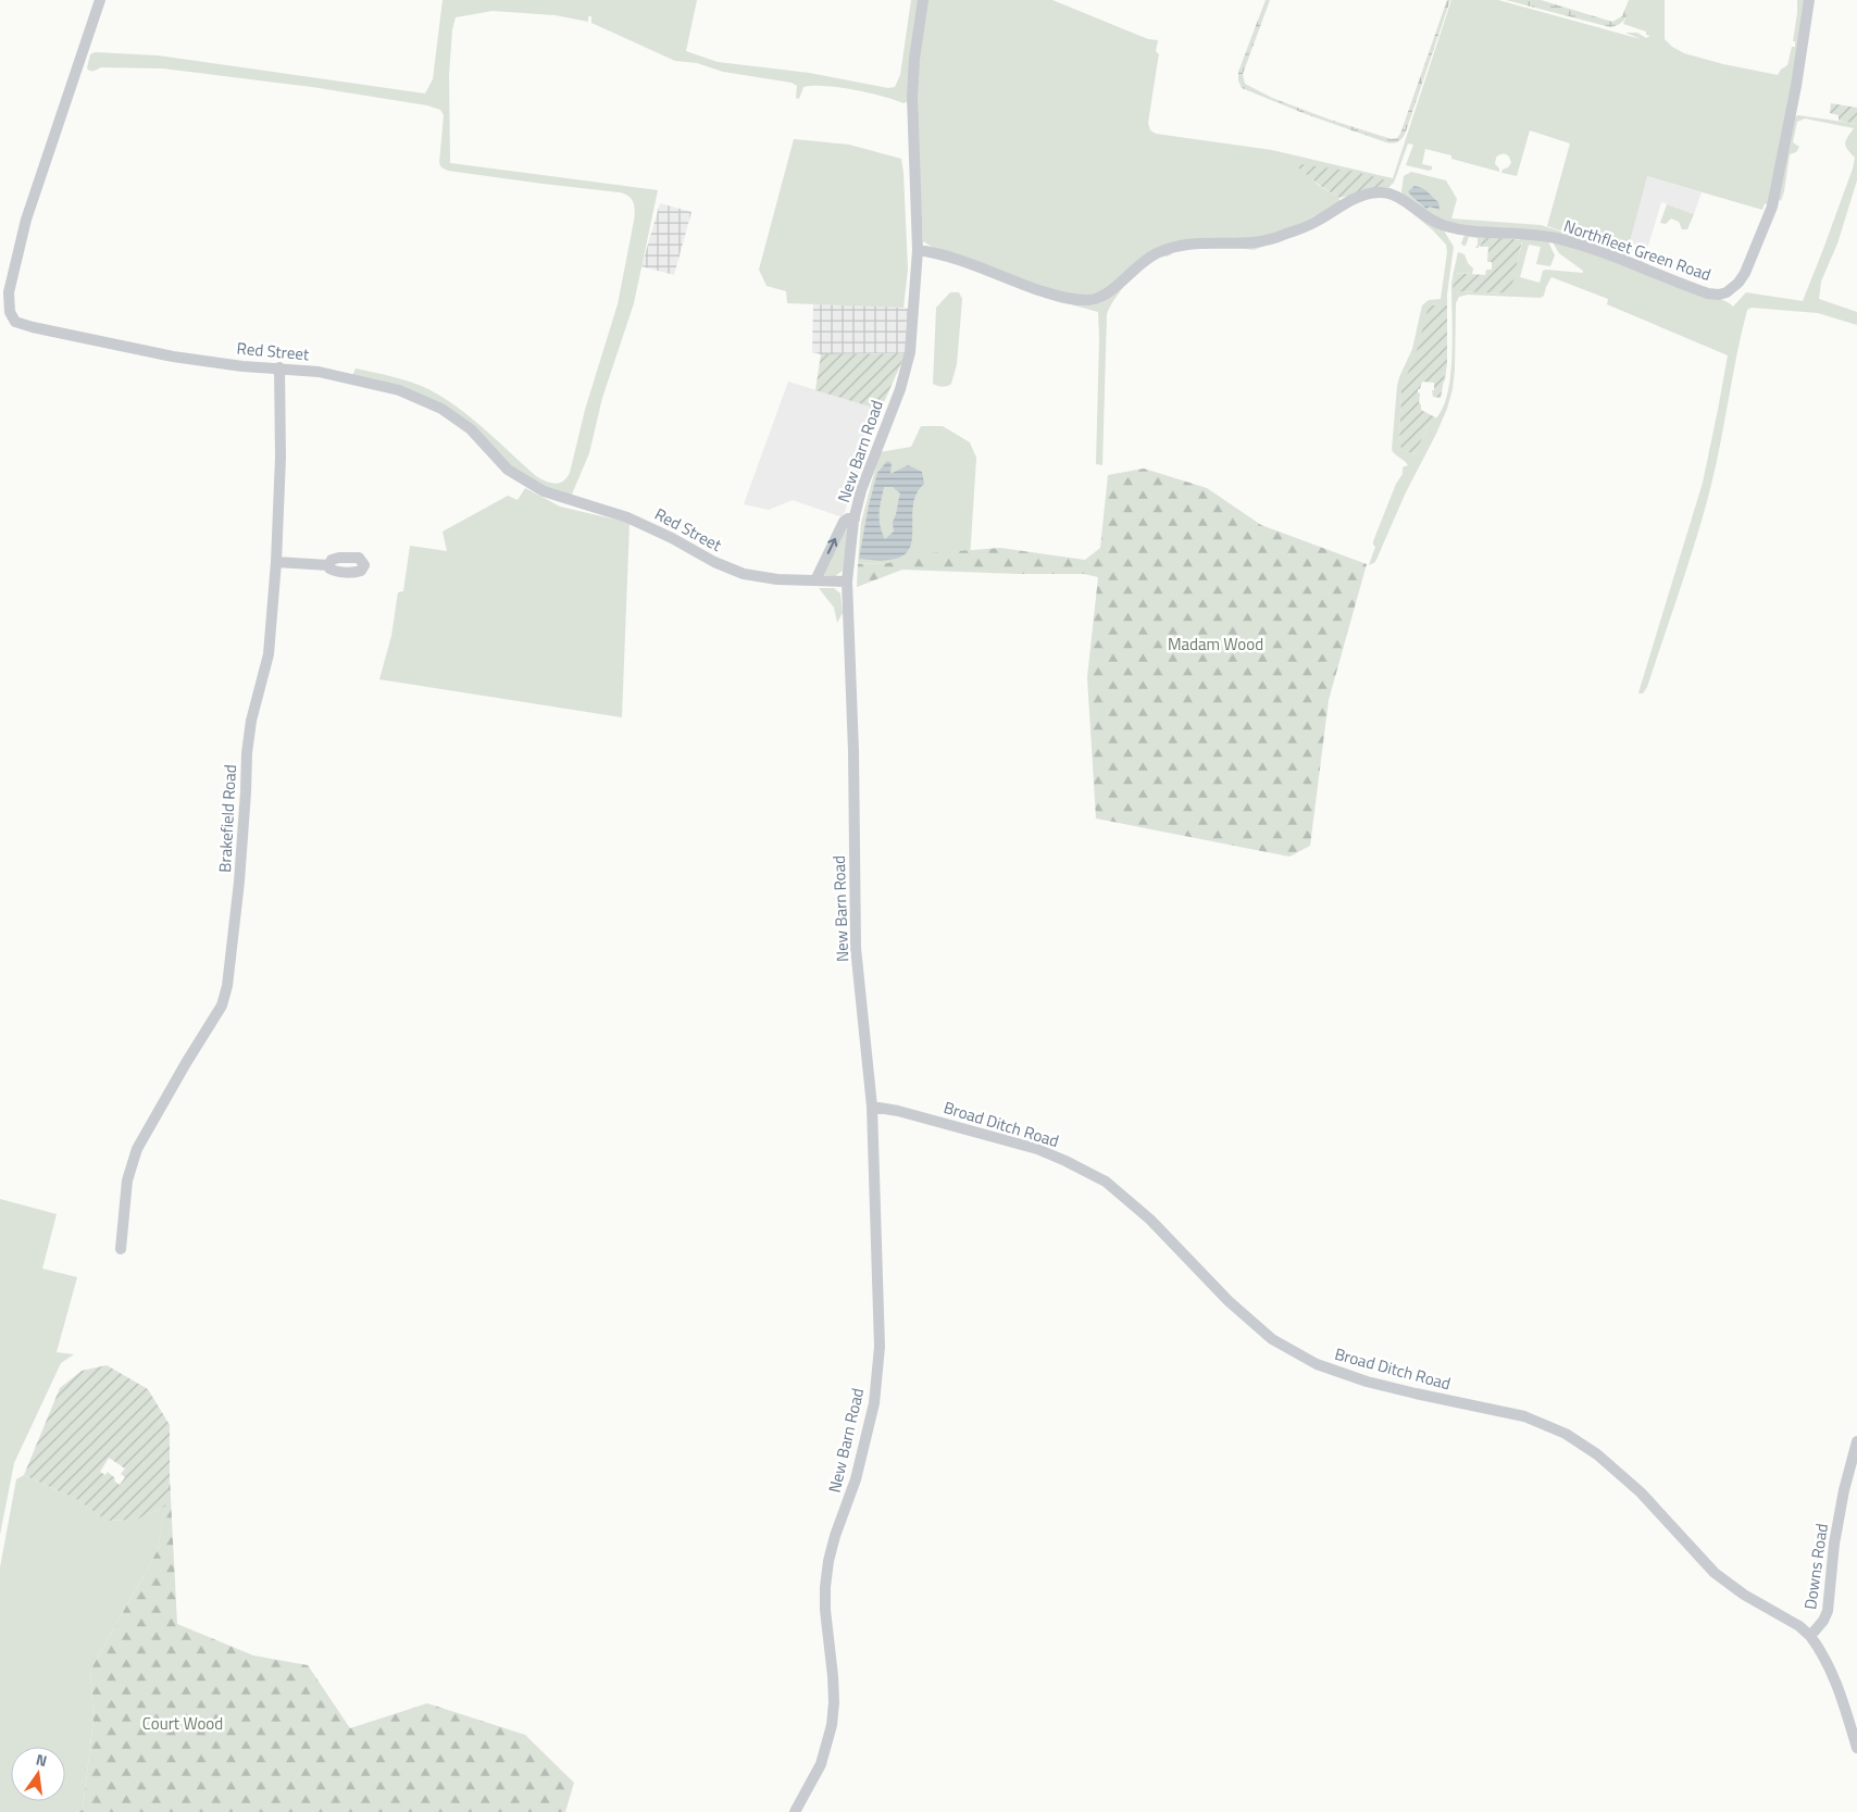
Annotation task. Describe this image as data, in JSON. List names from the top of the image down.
{
  "streets": {
    "street": [
      "Northfleet Green Road",
      "Red Street",
      "New Barn Road",
      "Brakefield Road",
      "Broad Ditch Road",
      "Downs Road"
    ]
  },
  "crossings": [
    ["Northfleet Green Road", "New Barn Road"],
    ["Red Street", "New Barn Road"],
    ["Red Street", "Brakefield Road"],
    ["New Barn Road", "Broad Ditch Road"],
    ["Broad Ditch Road", "Downs Road"]
  ],
  "parks": ["Madam Wood", "Court Wood"],
  "north": "top"
}
